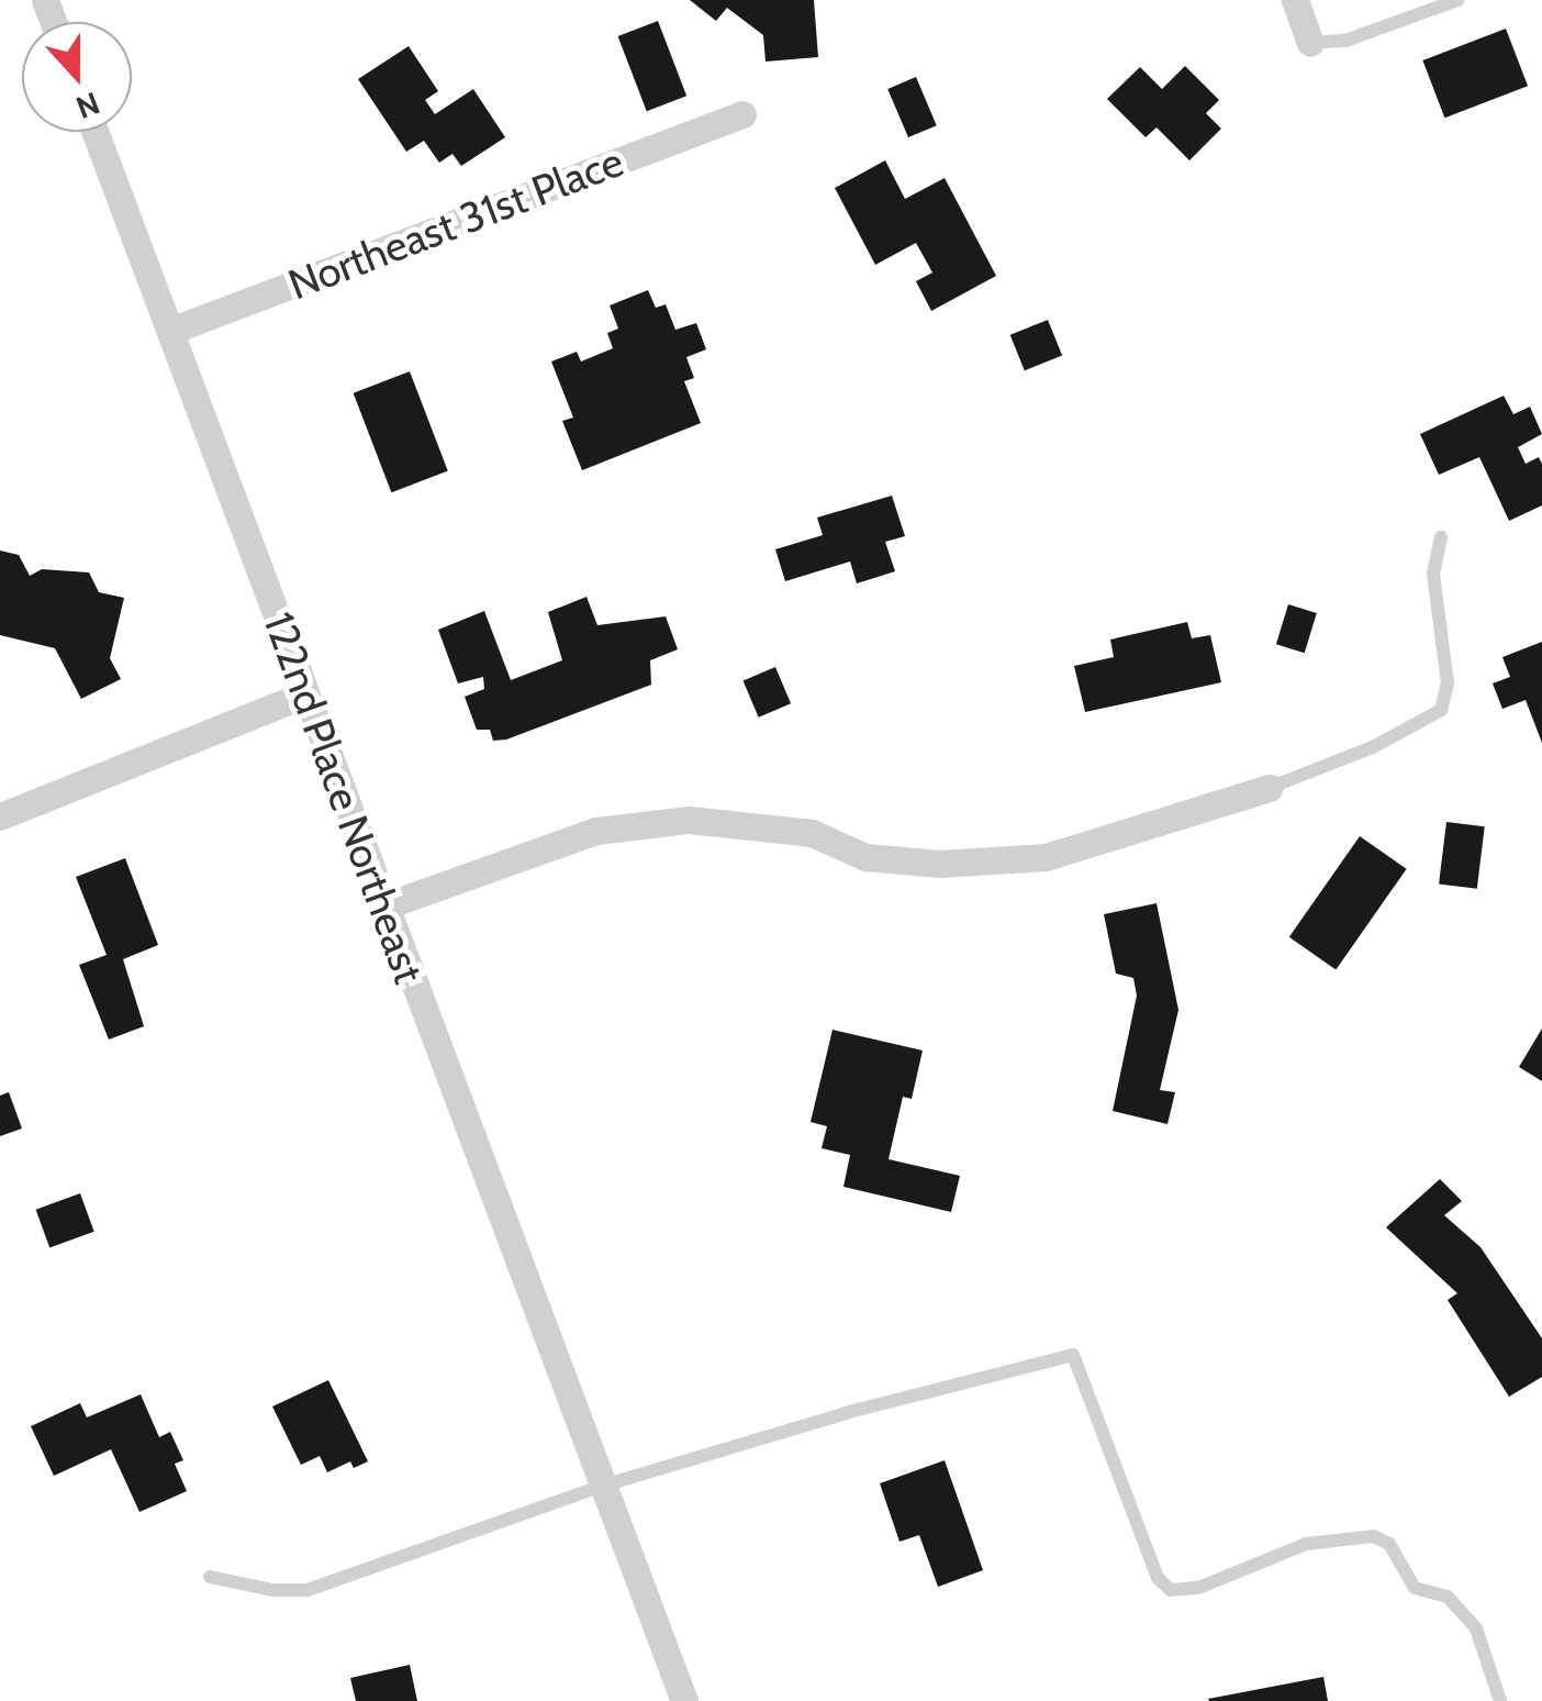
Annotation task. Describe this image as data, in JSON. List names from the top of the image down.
{
  "streets": {
    "street": ["Northeast 31st Place", "122nd Place Northeast"]
  },
  "crossings": [
    ["Northeast 31st Place", "122nd Place Northeast"]
  ],
  "north": "bottom"
}
